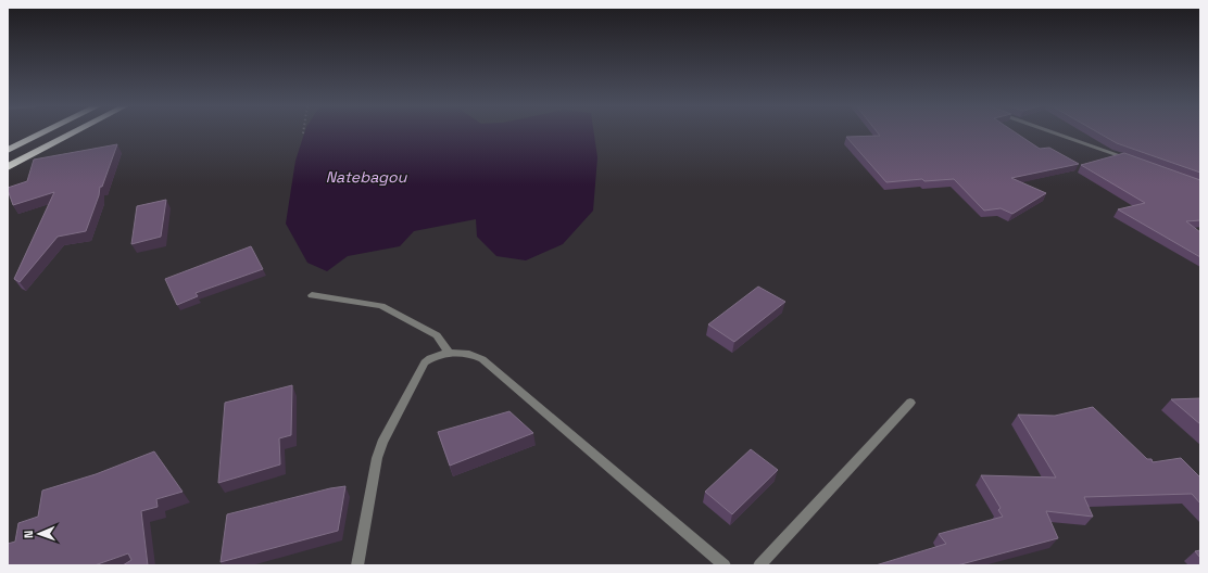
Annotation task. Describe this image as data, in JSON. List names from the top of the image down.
{
  "water": ["Natebagou"],
  "north": "left"
}
